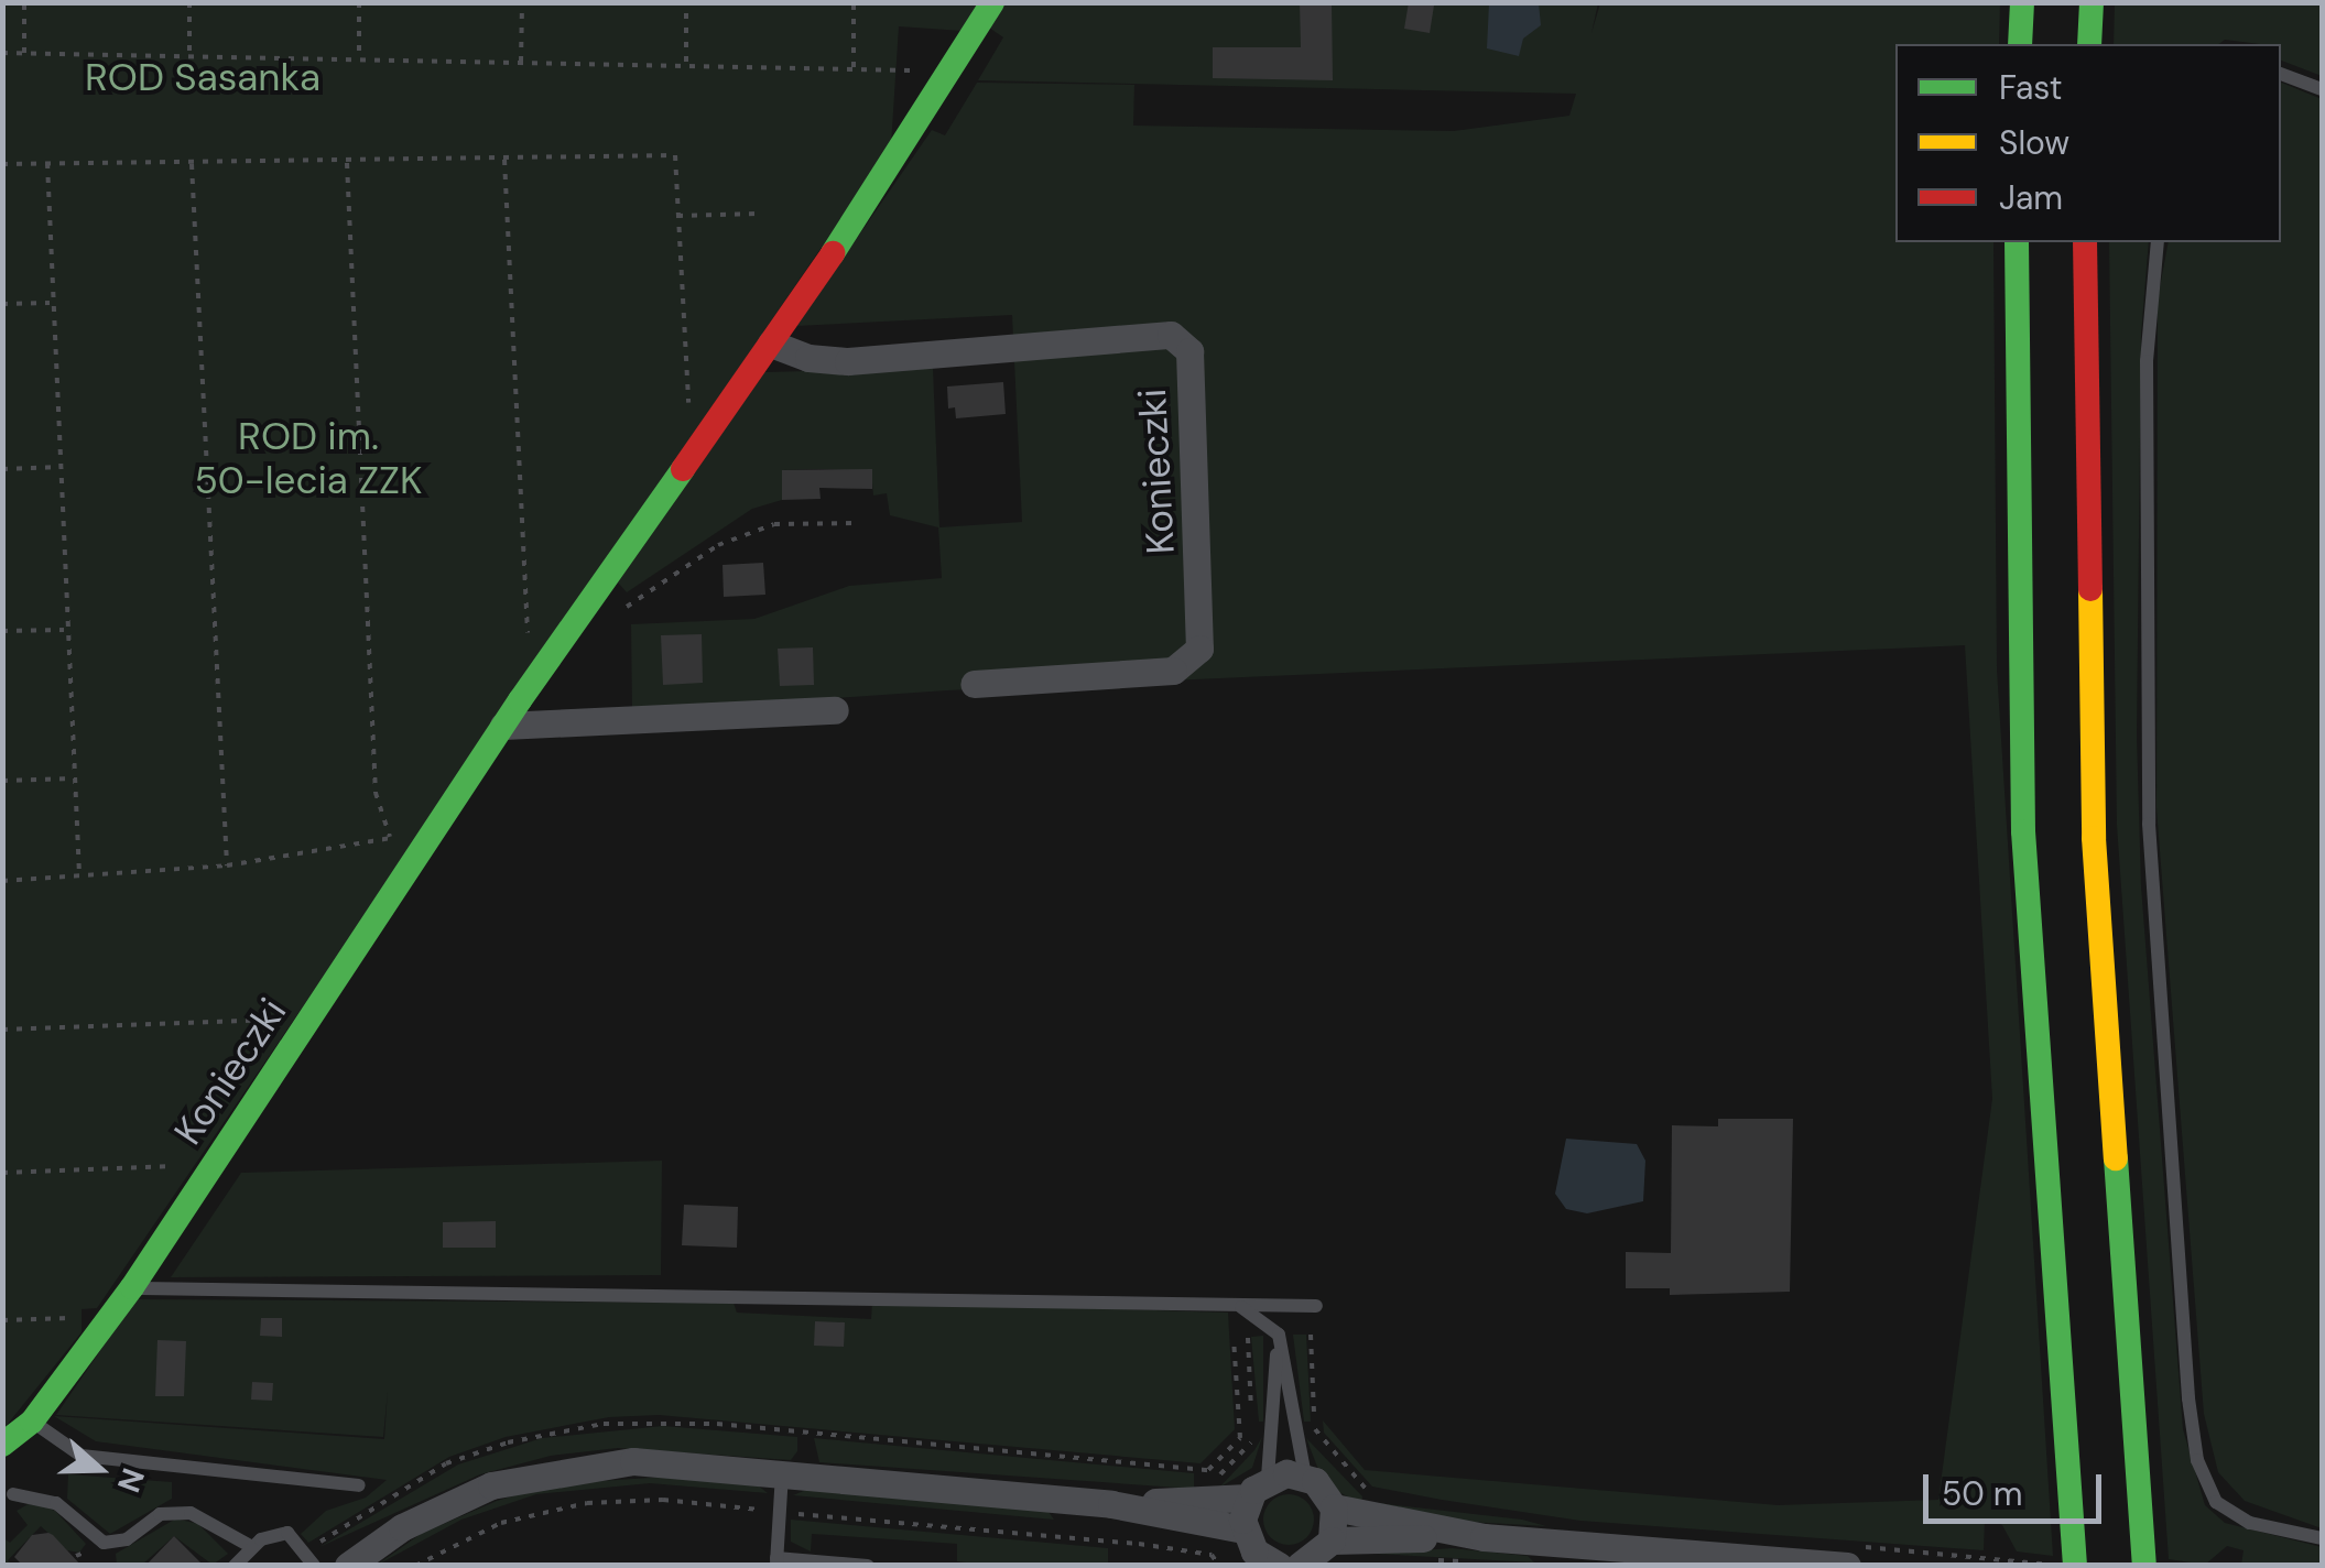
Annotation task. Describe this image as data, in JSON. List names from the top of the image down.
{
  "streets": {
    "main road": ["Konieczki"]
  },
  "parks": ["ROD Sasanka", "ROD im. 50-lecia ZZK"],
  "legend": ["Fast", "Slow", "Jam"],
  "scale_bar": "50 m",
  "north": "right"
}
